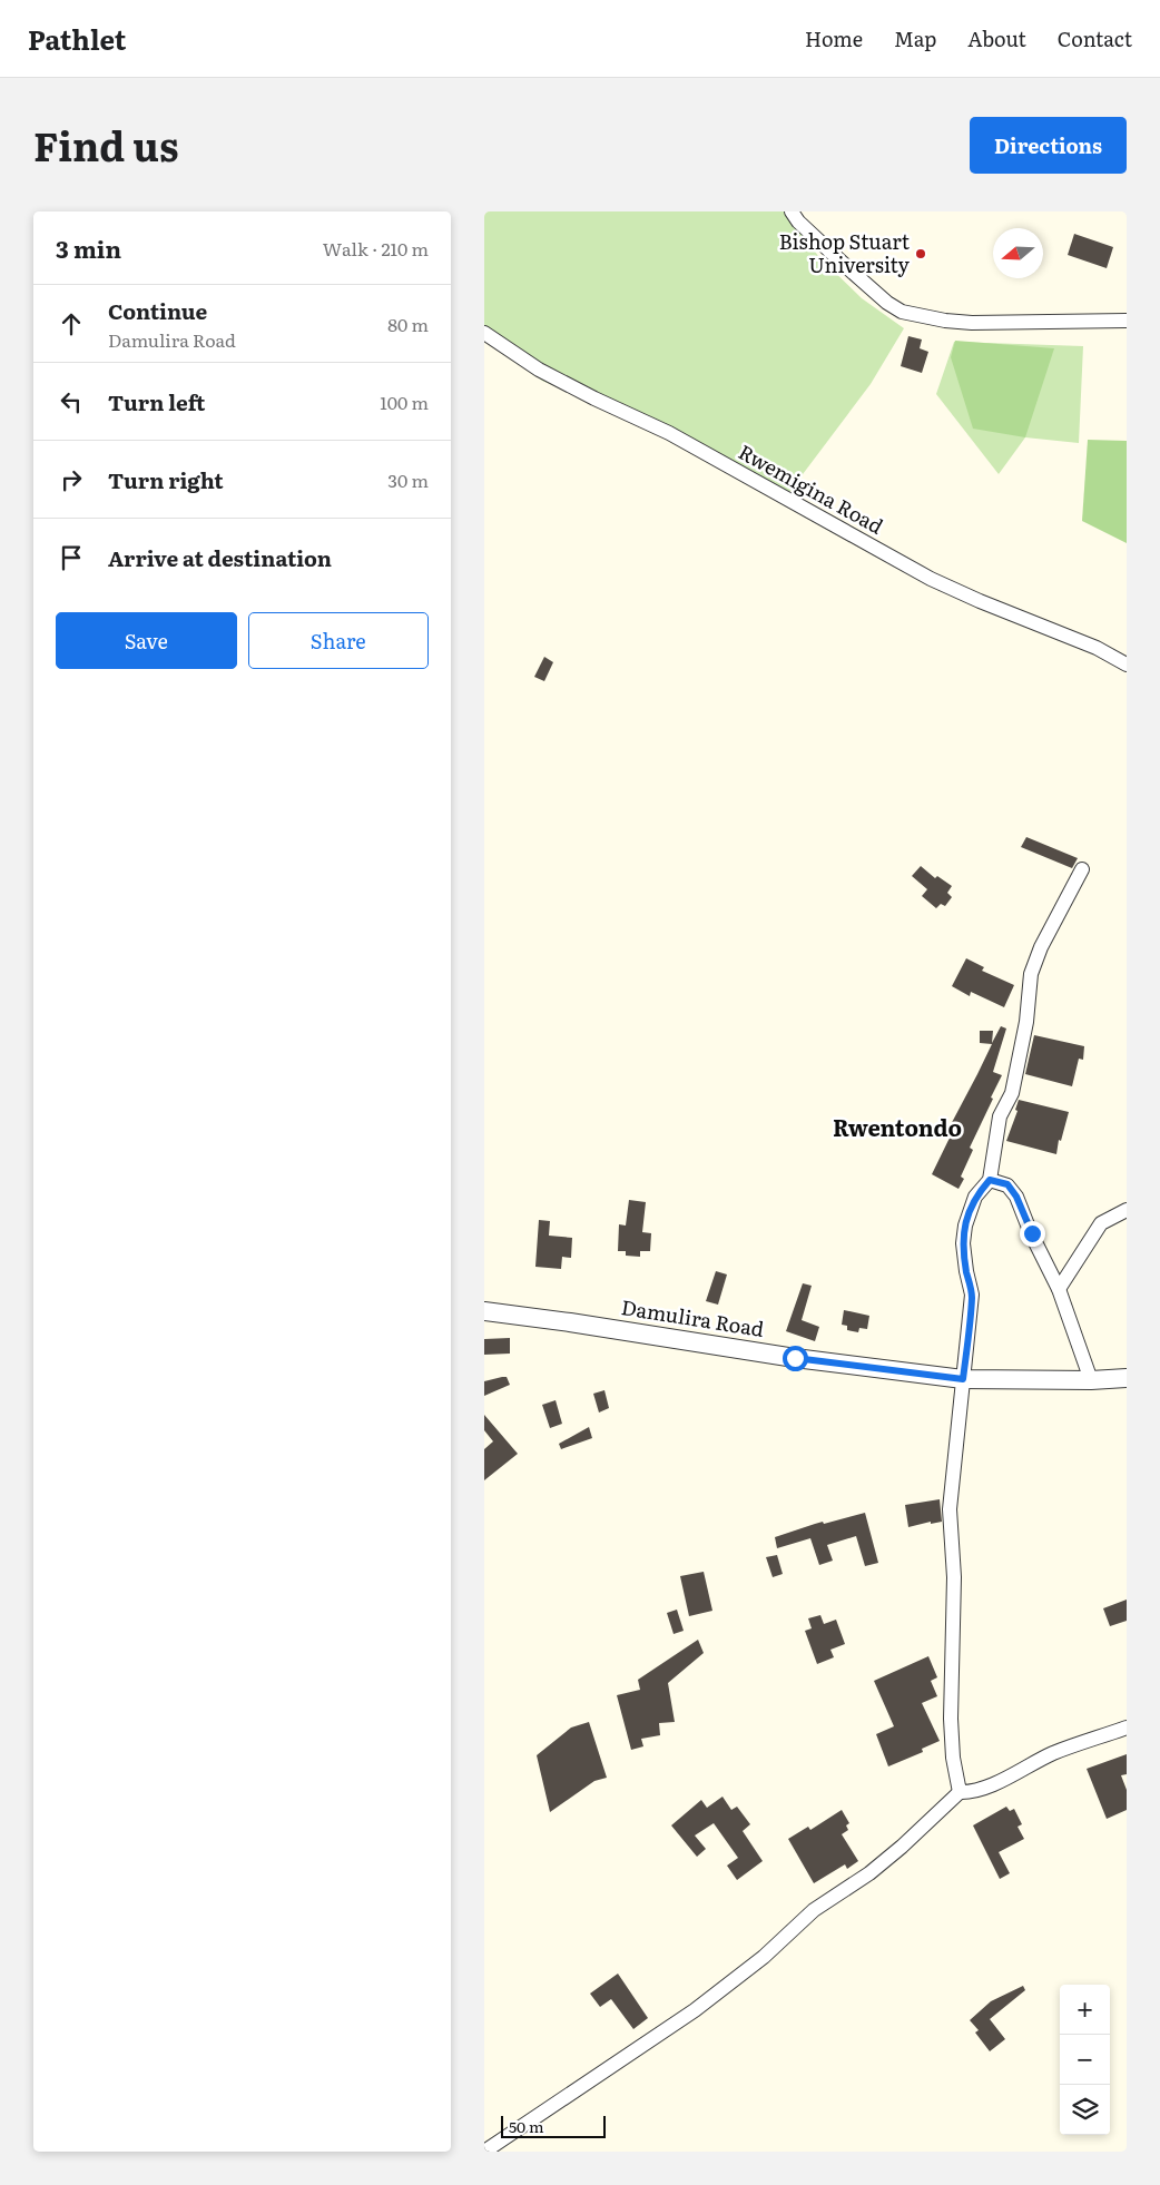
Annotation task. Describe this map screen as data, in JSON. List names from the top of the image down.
{
  "streets": {
    "street": ["Rwemigina Road", "Damulira Road"]
  },
  "districts": ["Rwentondo"],
  "places": ["Bishop Stuart University"],
  "scale_bar": "50 m",
  "north": "left",
  "page": {
    "header": "Pathlet",
    "nav": [
      "Home",
      "Map",
      "About",
      "Contact"
    ],
    "title": "Find us",
    "buttons": [
      "Directions",
      ["Save", "Share"]
    ],
    "heading": ["3 min", "Walk · 210 m"],
    "list": [
      ["Continue", "Damulira Road", "80 m"],
      ["Turn left", "100 m"],
      ["Turn right", "30 m"],
      "Arrive at destination"
    ],
    "map_buttons": ["+", "−"],
    "scale": "50 m"
  }
}
